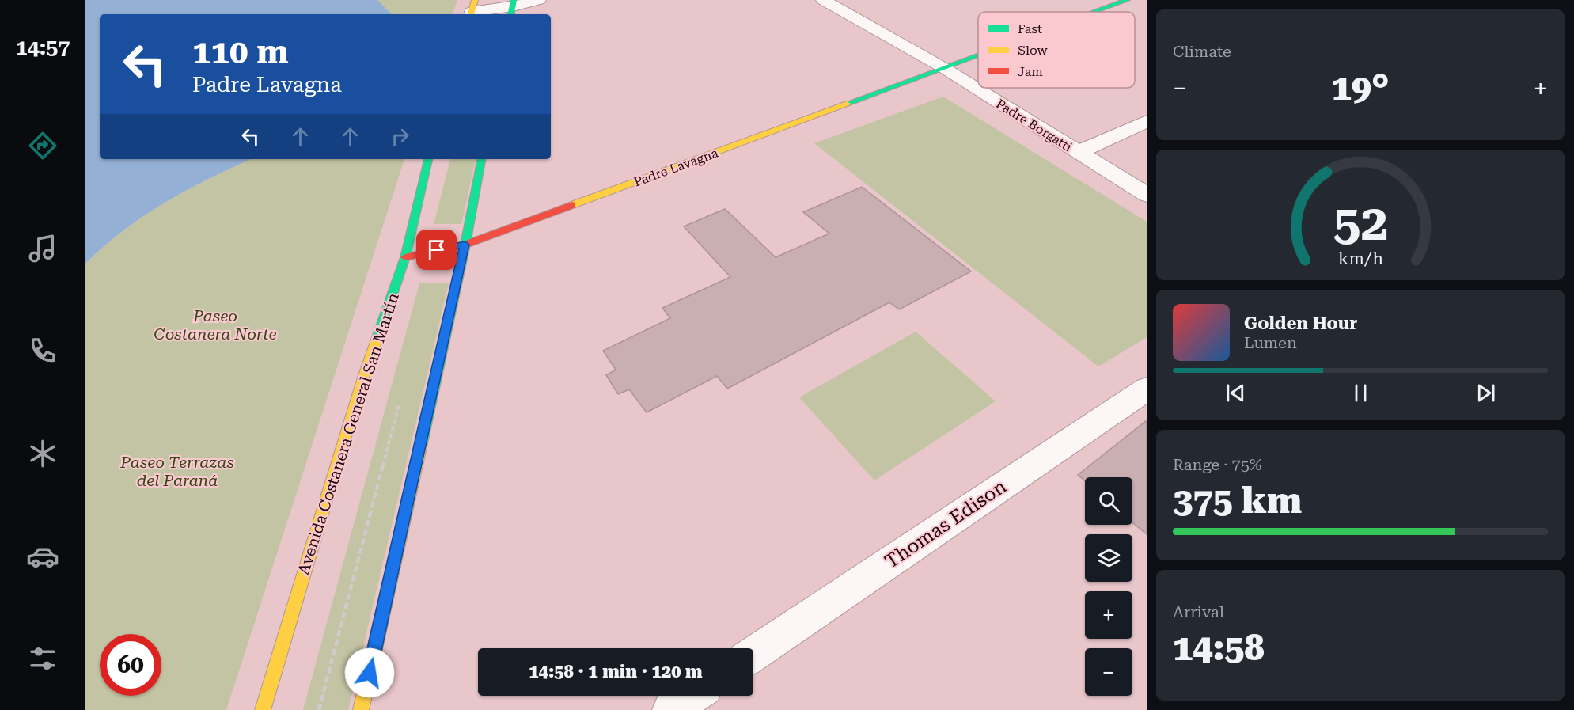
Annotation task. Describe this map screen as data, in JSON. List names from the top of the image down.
{
  "streets": {
    "street": [
      "Padre Borgatti",
      "Padre Lavagna",
      "Avenida Costanera General San Martín",
      "Thomas Edison"
    ]
  },
  "crossings": [
    ["Padre Borgatti", "Padre Lavagna"],
    ["Padre Lavagna", "Avenida Costanera General San Martín"]
  ],
  "parks": ["Paseo Costanera Norte", "Paseo Terrazas del Paraná"],
  "legend": ["Fast", "Slow", "Jam"],
  "page": {
    "tabs": "14:57",
    "tile": [
      "Climate",
      ["Range · 75%", "375 km"],
      ["Arrival", "14:58"]
    ],
    "turn": ["110 m", "Padre Lavagna"],
    "heat": ["−", "19°", "+"],
    "song": ["Golden Hour", "Lumen"],
    "map_buttons": ["+", "−"],
    "limit": "60",
    "trip": "14:58 · 1 min · 120 m",
    "gauge": ["52", "km/h"]
  }
}
